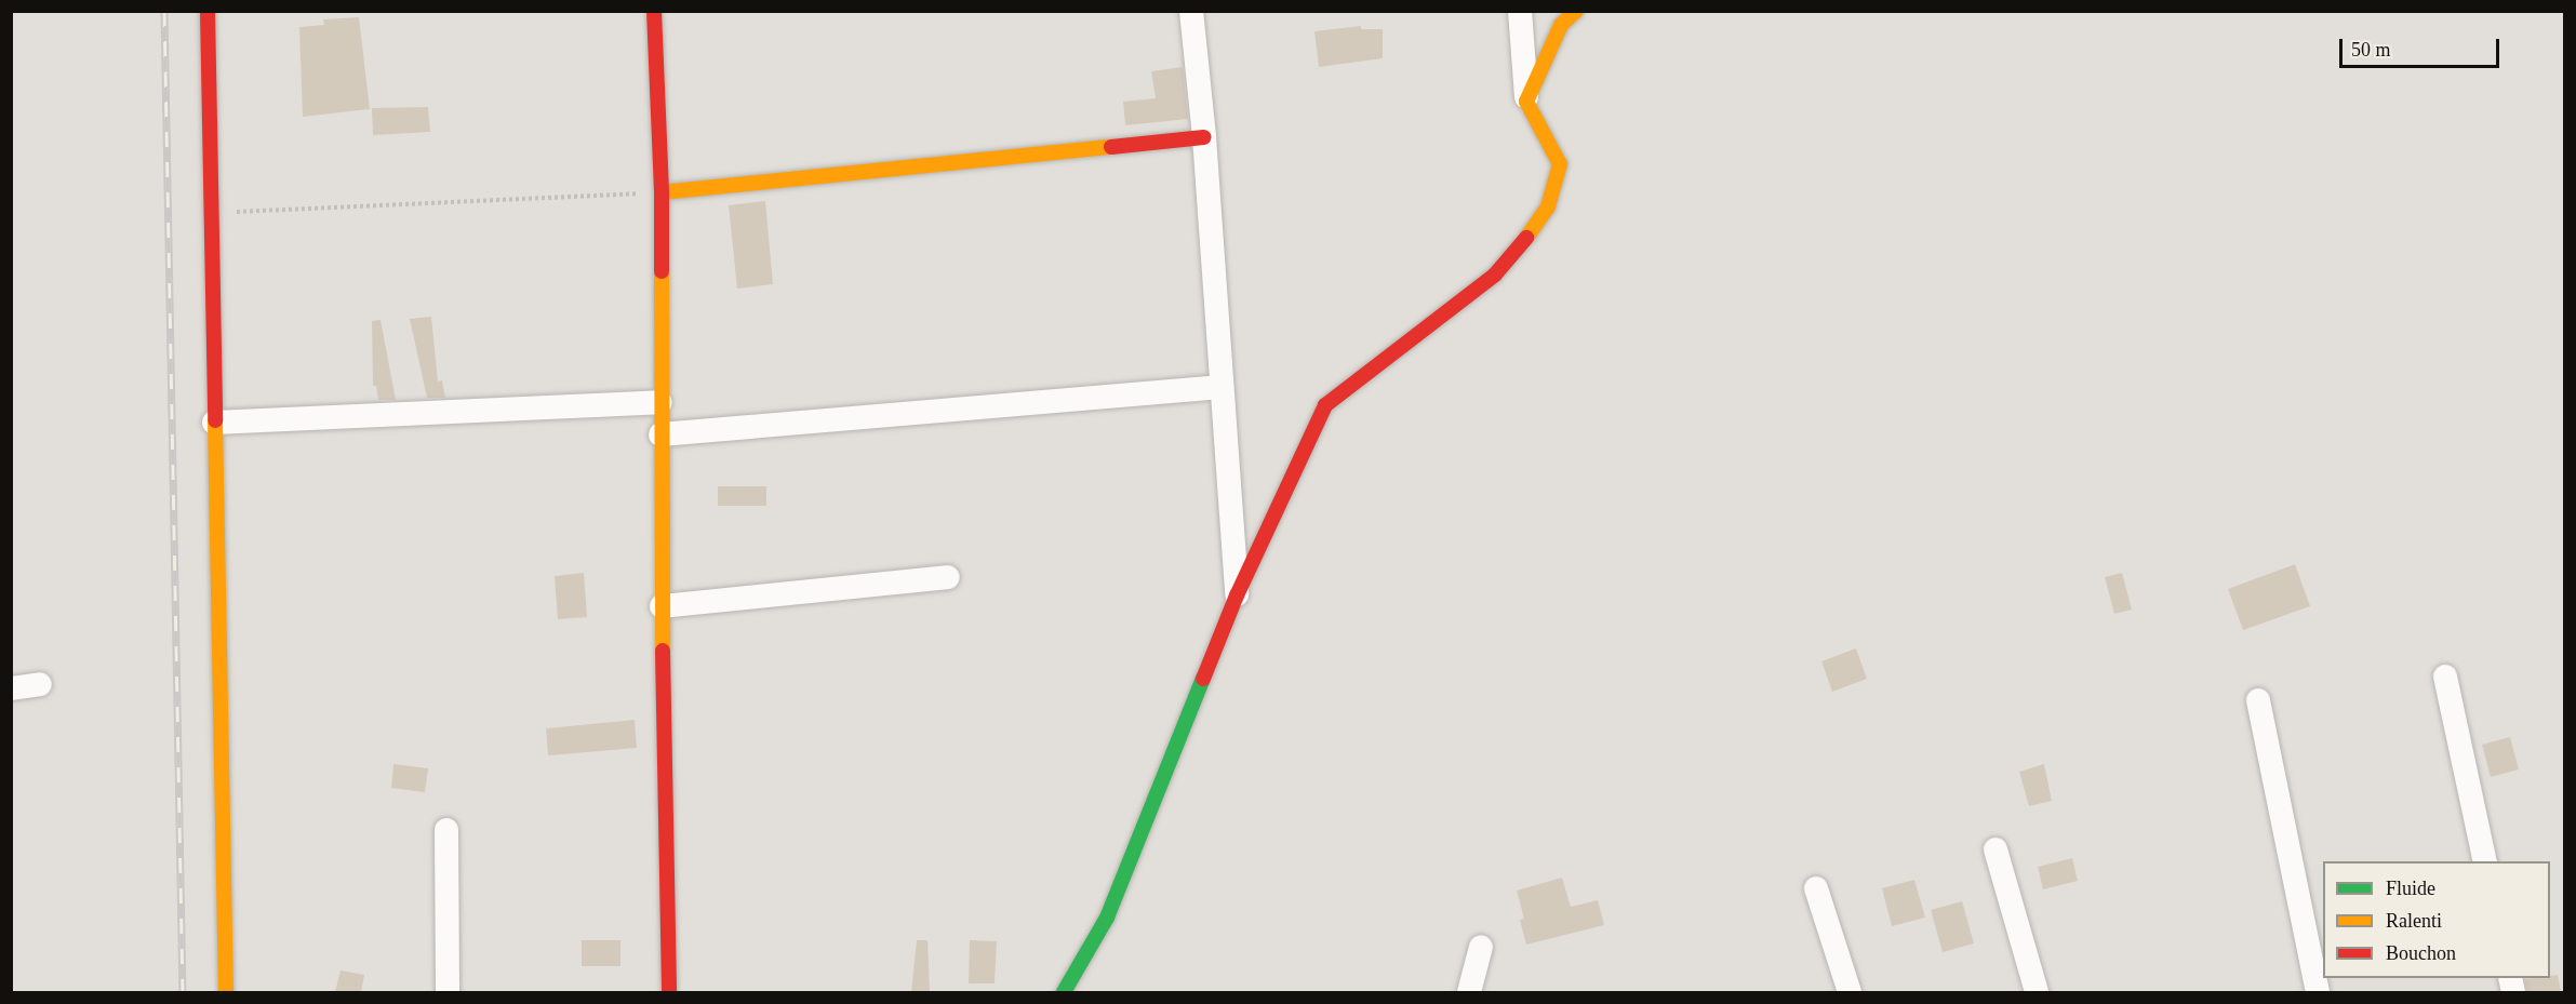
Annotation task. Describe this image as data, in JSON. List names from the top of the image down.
{
  "legend": ["Fluide", "Ralenti", "Bouchon"],
  "scale_bar": "50 m"
}
